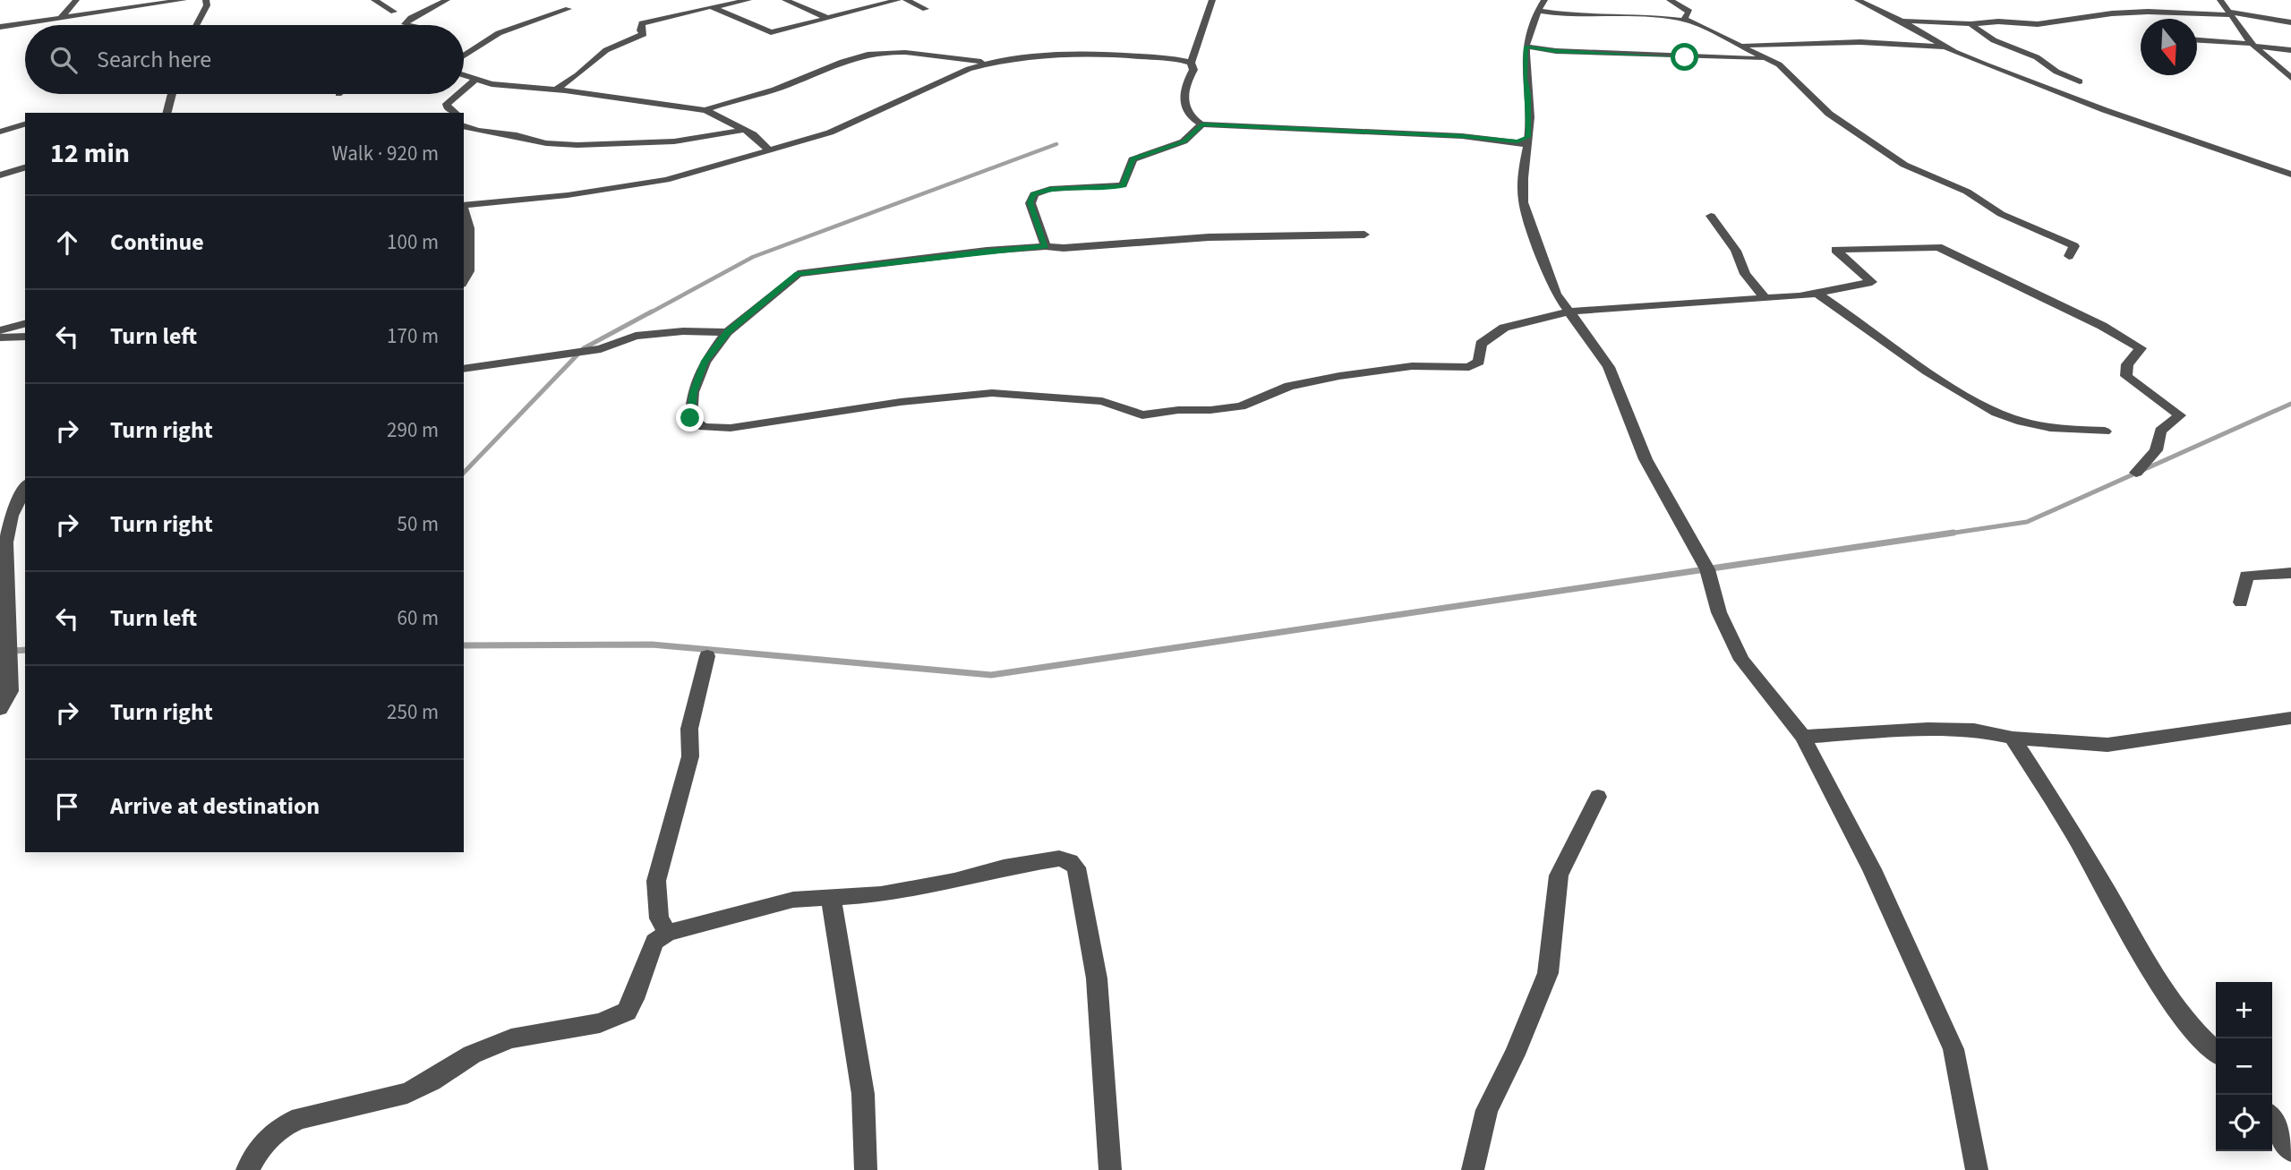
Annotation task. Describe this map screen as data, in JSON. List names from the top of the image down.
{
  "north": "bottom",
  "page": {
    "search": "Search here",
    "heading": ["12 min", "Walk · 920 m"],
    "list": [
      ["Continue", "100 m"],
      ["Turn left", "170 m"],
      ["Turn right", "290 m"],
      ["Turn right", "50 m"],
      ["Turn left", "60 m"],
      ["Turn right", "250 m"],
      "Arrive at destination"
    ],
    "map_buttons": ["+", "−"]
  }
}
